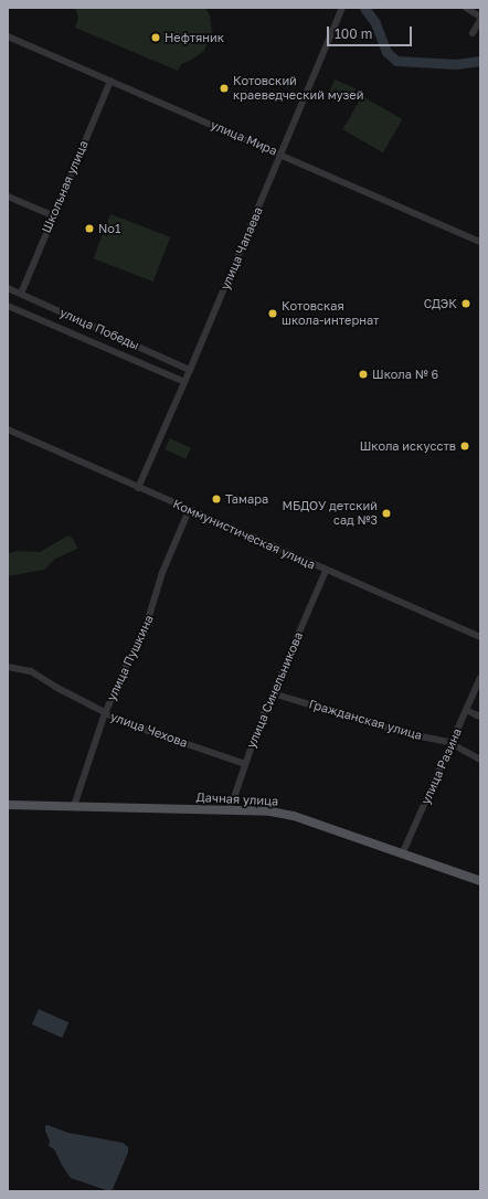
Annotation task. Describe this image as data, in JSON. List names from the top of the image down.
{
  "streets": {
    "main road": ["Дачная улица"],
    "street": [
      "улица Мира",
      "Школьная улица",
      "улица Чапаева",
      "улица Победы",
      "Коммунистическая улица",
      "улица Пушкина",
      "улица Синельникова",
      "Гражданская улица",
      "улица Чехова",
      "улица Разина"
    ]
  },
  "crossings": [
    ["улица Мира", "Школьная улица"],
    ["улица Мира", "улица Чапаева"],
    ["Школьная улица", "улица Победы"],
    ["улица Чапаева", "улица Победы"],
    ["улица Чапаева", "Коммунистическая улица"],
    ["Коммунистическая улица", "улица Пушкина"],
    ["Коммунистическая улица", "улица Синельникова"],
    ["улица Пушкина", "улица Чехова"],
    ["улица Пушкина", "Дачная улица"],
    ["улица Синельникова", "Гражданская улица"],
    ["улица Синельникова", "улица Чехова"],
    ["улица Синельникова", "Дачная улица"],
    ["Гражданская улица", "улица Разина"],
    ["улица Разина", "Дачная улица"]
  ],
  "places": [
    "Нефтяник",
    "Котовский краеведческий музей",
    "No1",
    "СДЭК",
    "Котовская школа-интернат",
    "Школа № 6",
    "Школа искусств",
    "Тамара",
    "МБДОУ детский сад №3"
  ],
  "scale_bar": "100 m"
}
